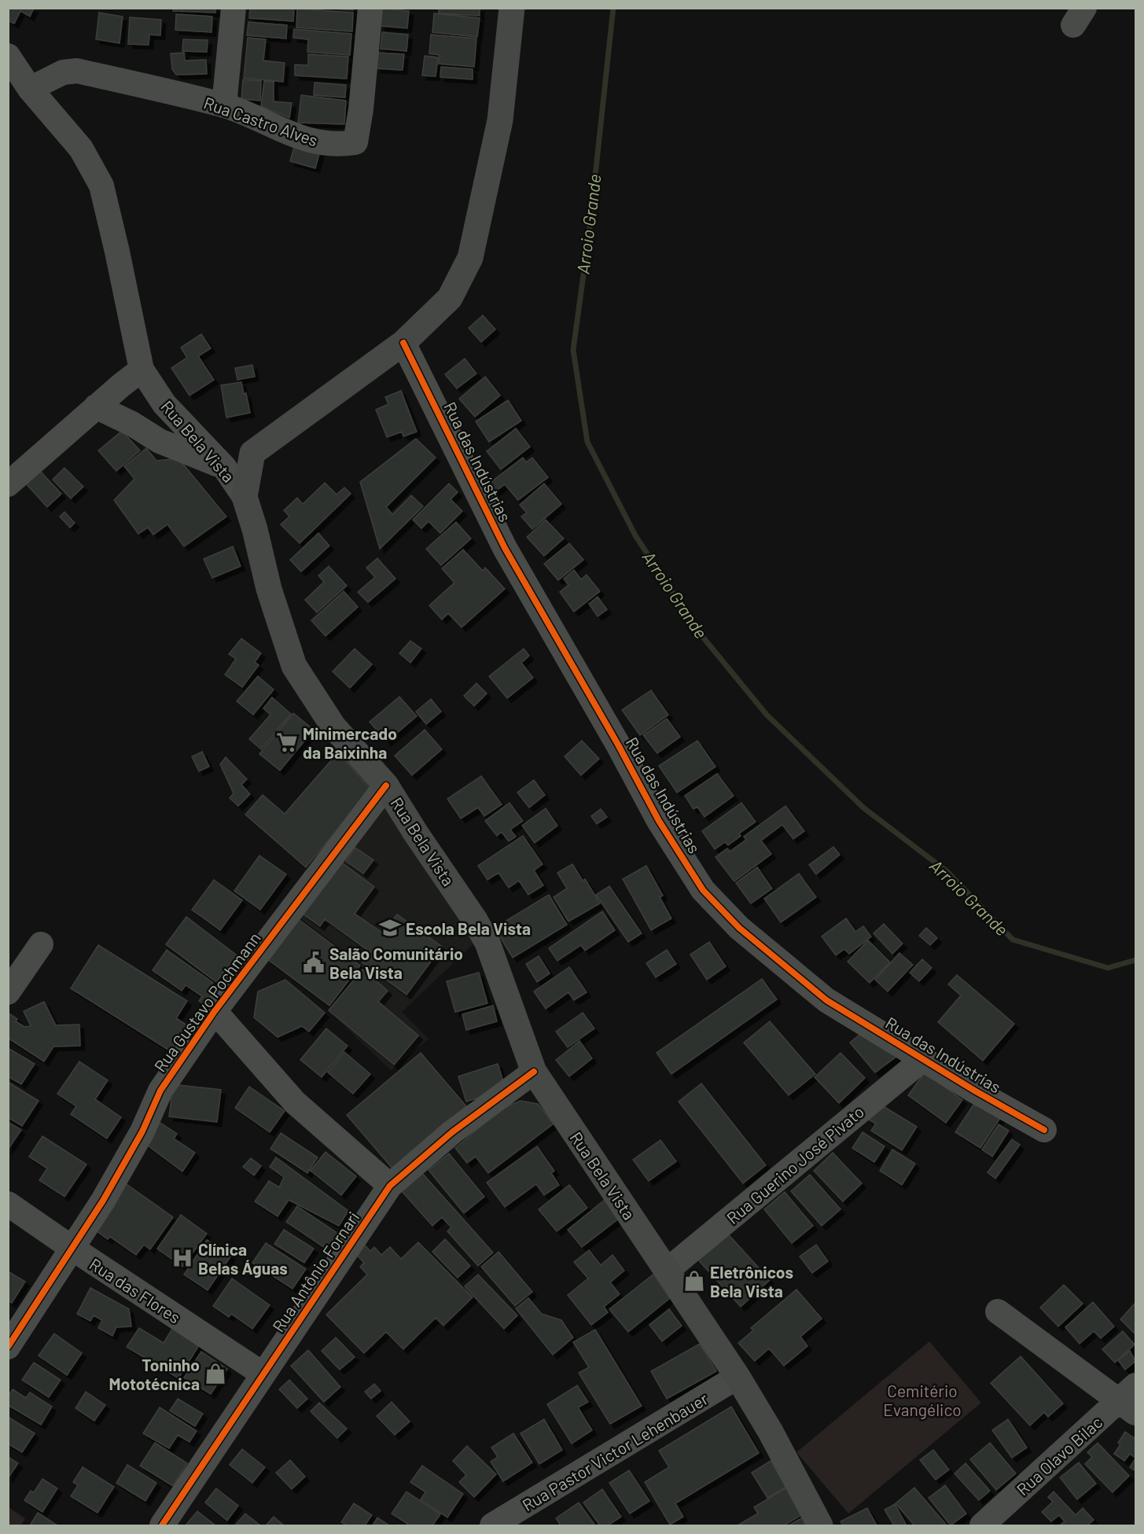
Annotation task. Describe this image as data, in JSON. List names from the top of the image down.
{
  "streets": {
    "main road": ["Rua Bela Vista"],
    "street": [
      "Rua Castro Alves",
      "Rua das Indústrias",
      "Rua Gustavo Pochmann",
      "Rua Guerino José Pivato",
      "Rua Antônio Fornari",
      "Rua das Flores",
      "Rua Pastor Victor Lehenbauer",
      "Rua Olavo Bilac"
    ]
  },
  "crossings": [
    ["Rua Castro Alves", "Rua Bela Vista"],
    ["Rua Bela Vista", "Rua Gustavo Pochmann"],
    ["Rua Bela Vista", "Rua Guerino José Pivato"],
    ["Rua Bela Vista", "Rua Antônio Fornari"],
    ["Rua Bela Vista", "Rua Pastor Victor Lehenbauer"],
    ["Rua das Indústrias", "Rua Guerino José Pivato"],
    ["Rua Gustavo Pochmann", "Rua das Flores"],
    ["Rua Antônio Fornari", "Rua das Flores"]
  ],
  "water": ["Arroio Grande"],
  "parks": ["Cemitério Evangélico"],
  "places": {
    "supermarket": ["Minimercado da Baixinha"],
    "school or university": ["Escola Bela Vista"],
    "public building": ["Salão Comunitário Bela Vista"],
    "hospital": ["Clínica Belas Águas"],
    "shop": ["Eletrônicos Bela Vista", "Toninho Mototécnica"]
  }
}
